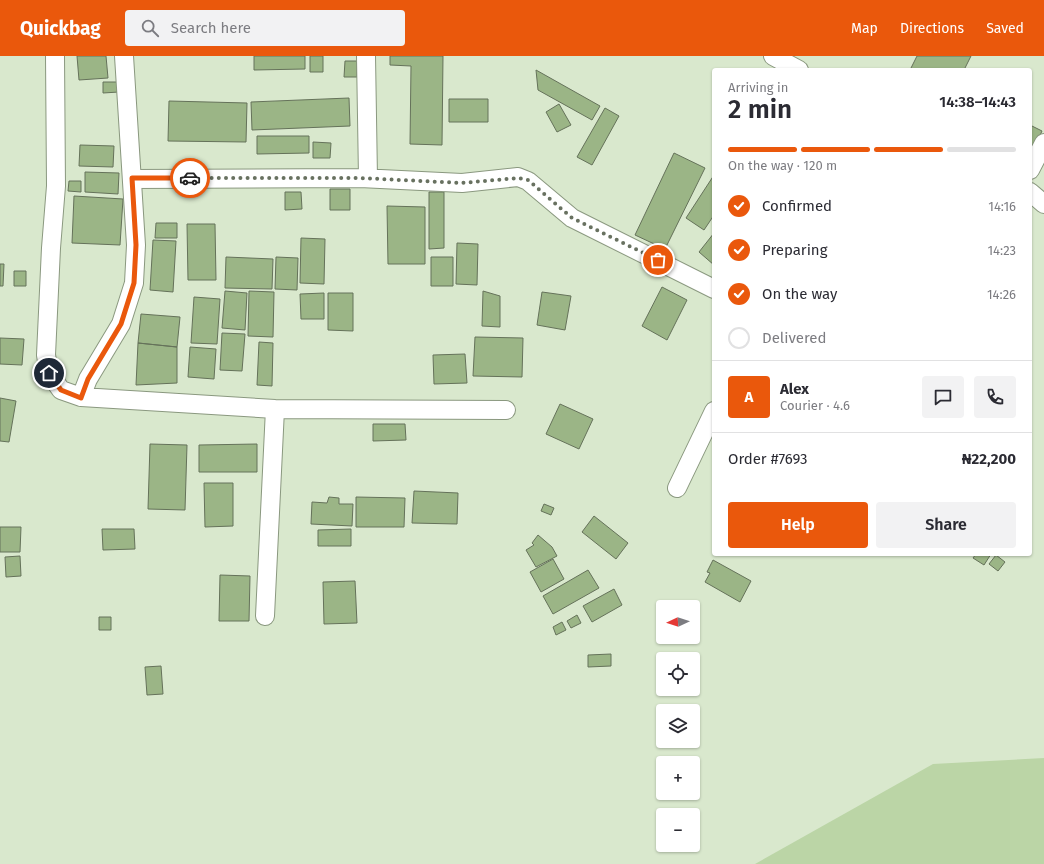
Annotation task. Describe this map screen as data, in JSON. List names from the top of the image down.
{
  "north": "left",
  "page": {
    "header": "Quickbag",
    "search": "Search here",
    "nav": ["Map", "Directions", "Saved"],
    "heading": ["2 min", "Arriving in", "14:38–14:43"],
    "panel": [
      "Alex",
      "Courier · 4.6",
      "Order #7693",
      "₦22,200"
    ],
    "bar": "On the way · 120 m",
    "list": [
      ["Confirmed", "14:16"],
      ["Preparing", "14:23"],
      ["On the way", "14:26"],
      "Delivered"
    ],
    "round": "A",
    "buttons": ["Help", "Share"],
    "map_buttons": ["+", "−"]
  }
}
